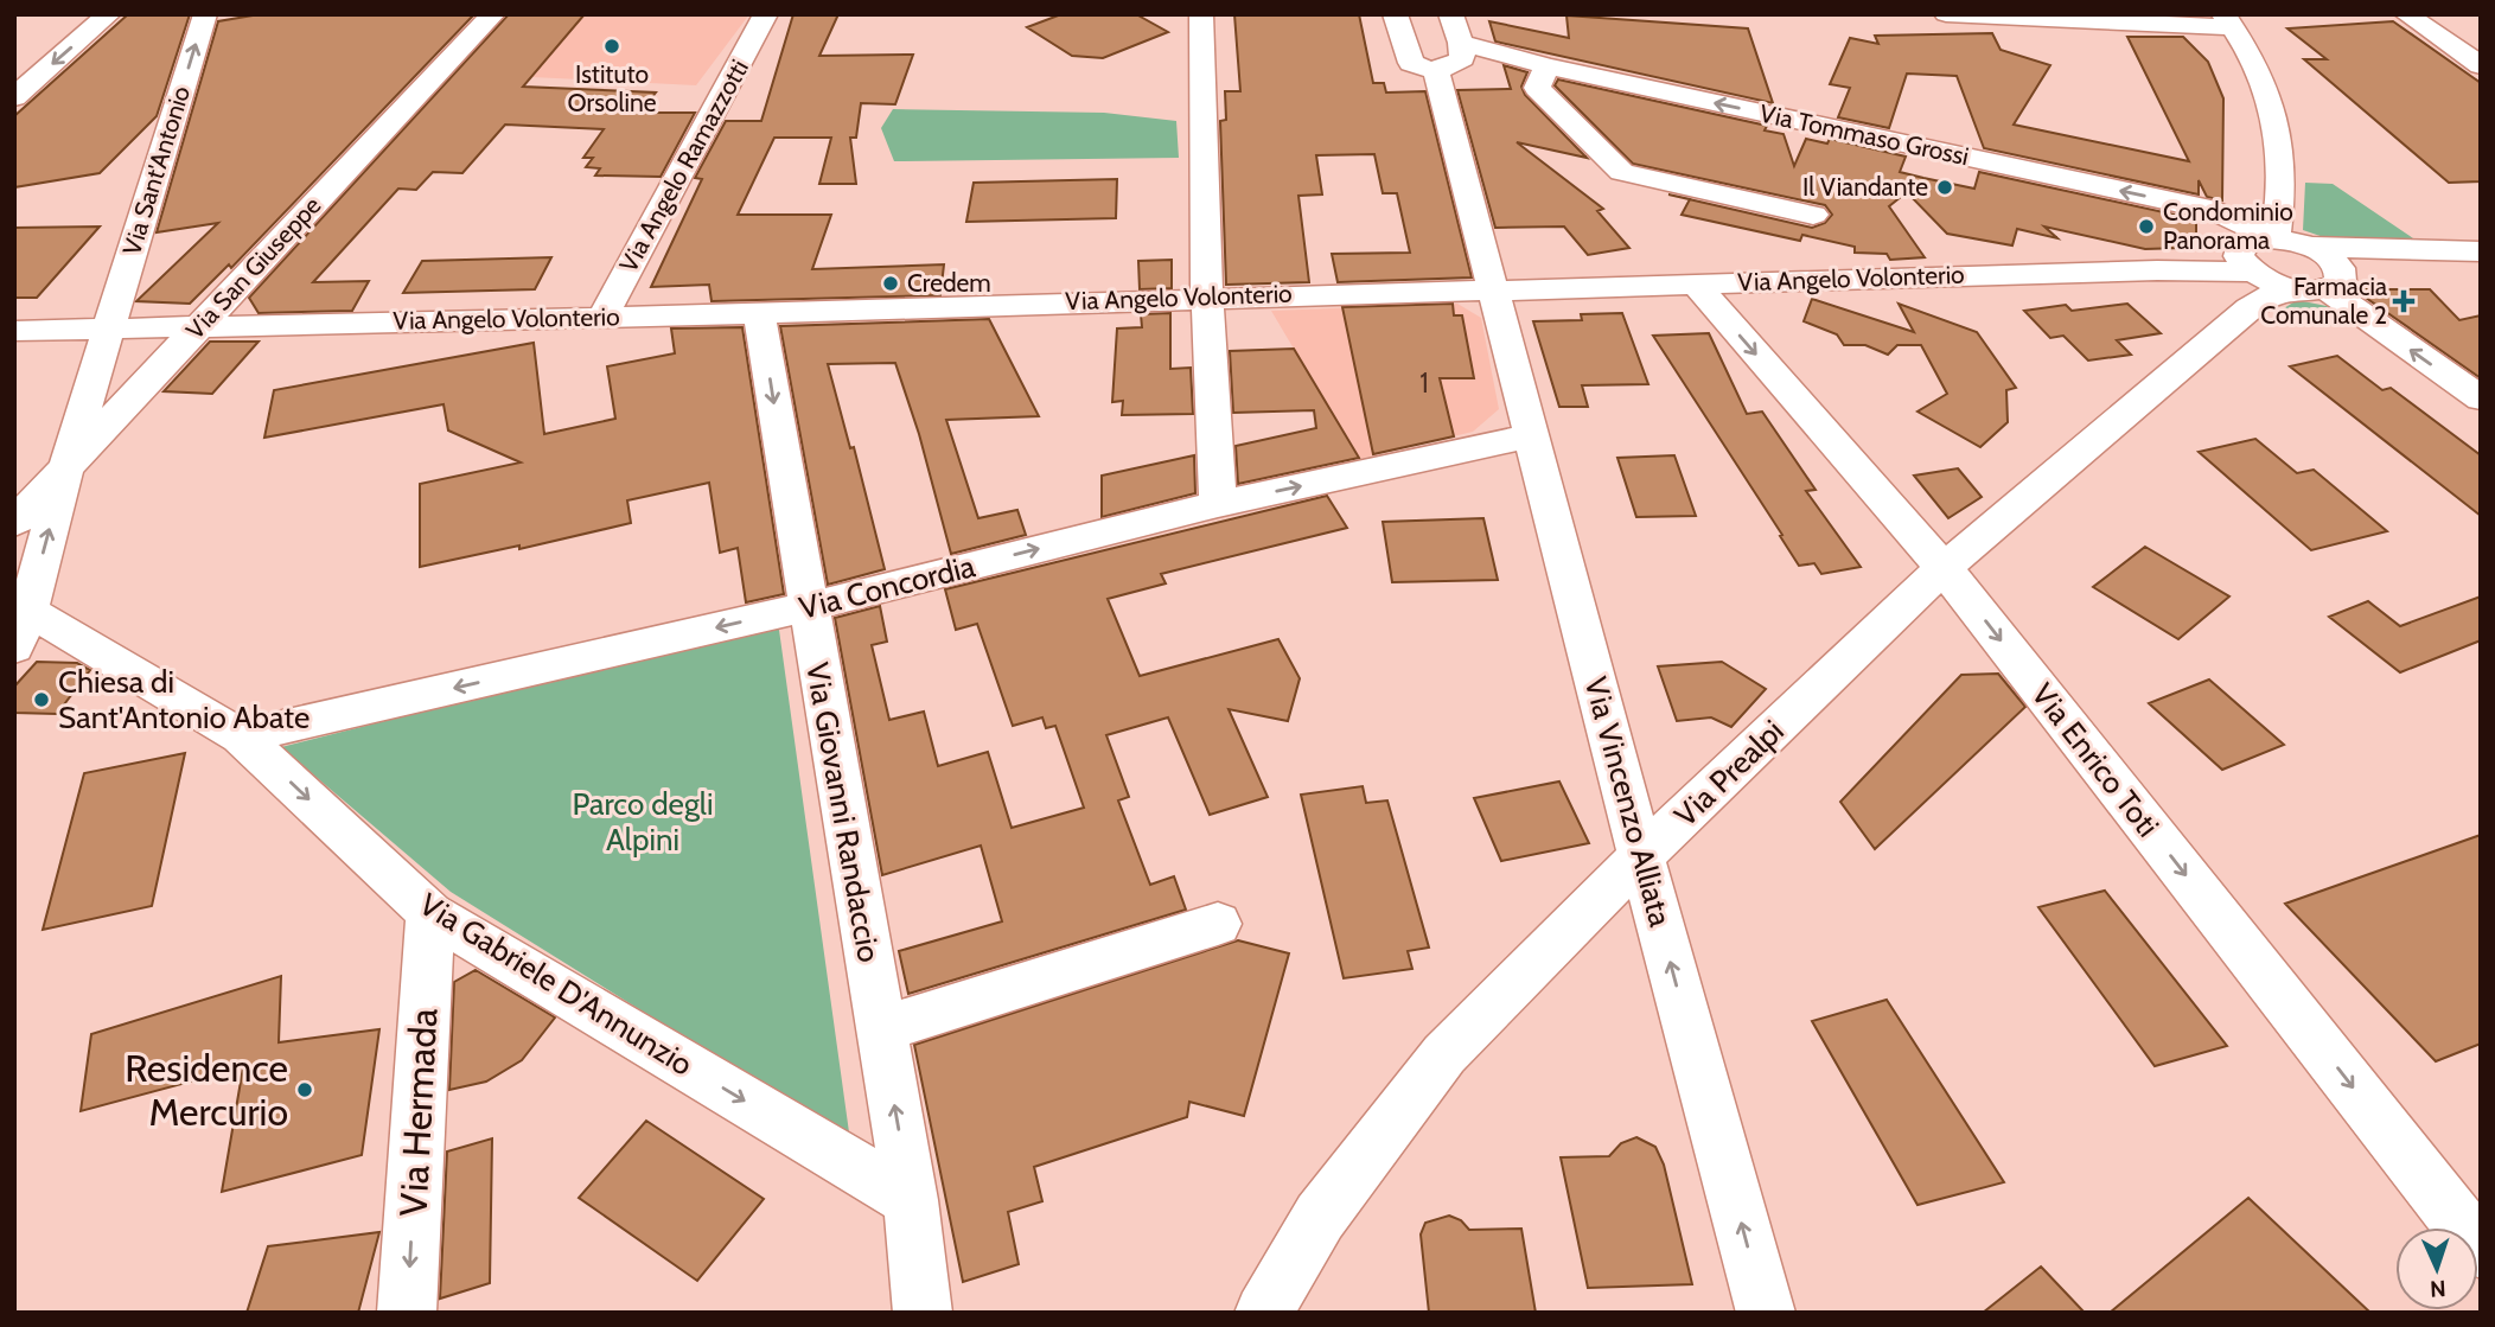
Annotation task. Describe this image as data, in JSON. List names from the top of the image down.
{
  "streets": {
    "street": [
      "Via Tommaso Grossi",
      "Via Angelo Ramazzotti",
      "Via Sant'Antonio",
      "Via San Giuseppe",
      "Via Angelo Volonterio",
      "Via Concordia",
      "Via Enrico Toti",
      "Via Prealpi",
      "Via Vincenzo Alliata",
      "Via Giovanni Randaccio",
      "Via Gabriele D'Annunzio",
      "Via Hermada"
    ]
  },
  "crossings": [
    ["Via Tommaso Grossi", "Via Angelo Volonterio"],
    ["Via Tommaso Grossi", "Via Prealpi"],
    ["Via Angelo Ramazzotti", "Via Angelo Volonterio"],
    ["Via Sant'Antonio", "Via San Giuseppe"],
    ["Via Sant'Antonio", "Via Angelo Volonterio"],
    ["Via Sant'Antonio", "Via Gabriele D'Annunzio"],
    ["Via San Giuseppe", "Via Angelo Volonterio"],
    ["Via Angelo Volonterio", "Via Enrico Toti"],
    ["Via Angelo Volonterio", "Via Prealpi"],
    ["Via Angelo Volonterio", "Via Vincenzo Alliata"],
    ["Via Angelo Volonterio", "Via Giovanni Randaccio"],
    ["Via Concordia", "Via Vincenzo Alliata"],
    ["Via Concordia", "Via Giovanni Randaccio"],
    ["Via Concordia", "Via Gabriele D'Annunzio"],
    ["Via Enrico Toti", "Via Prealpi"],
    ["Via Prealpi", "Via Vincenzo Alliata"],
    ["Via Giovanni Randaccio", "Via Gabriele D'Annunzio"],
    ["Via Gabriele D'Annunzio", "Via Hermada"]
  ],
  "one_way": [
    "Via Sant'Antonio",
    "Via Enrico Toti",
    "Via Vincenzo Alliata",
    "Via Gabriele D'Annunzio",
    "Via Hermada"
  ],
  "parks": ["Parco degli Alpini"],
  "places": {
    "other": [
      "Istituto Orsoline",
      "Il Viandante",
      "Condominio Panorama",
      "Credem",
      "Chiesa di Sant'Antonio Abate",
      "Residence Mercurio"
    ],
    "health": ["Farmacia Comunale 2"]
  },
  "house_numbers": ["1"],
  "north": "bottom"
}
